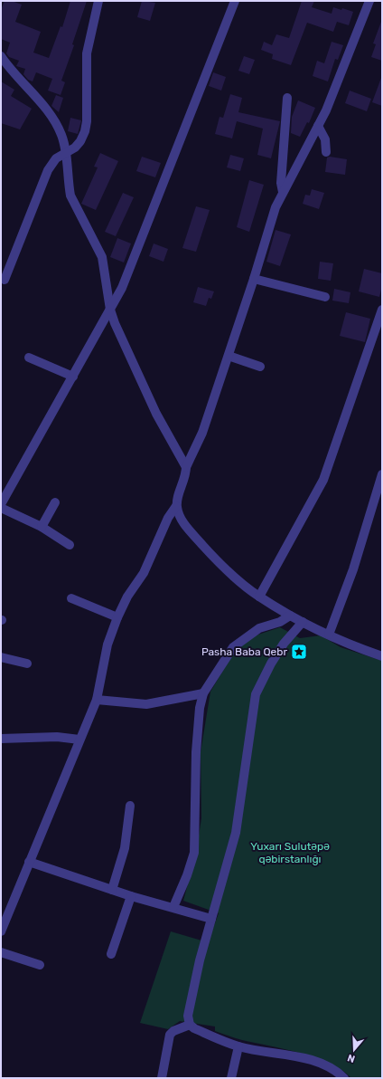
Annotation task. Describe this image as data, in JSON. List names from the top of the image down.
{
  "parks": ["Yuxarı Sulutəpə qəbirstanlığı"],
  "places": {
    "place": ["Pasha Baba Qebr"]
  },
  "north": "bottom"
}
